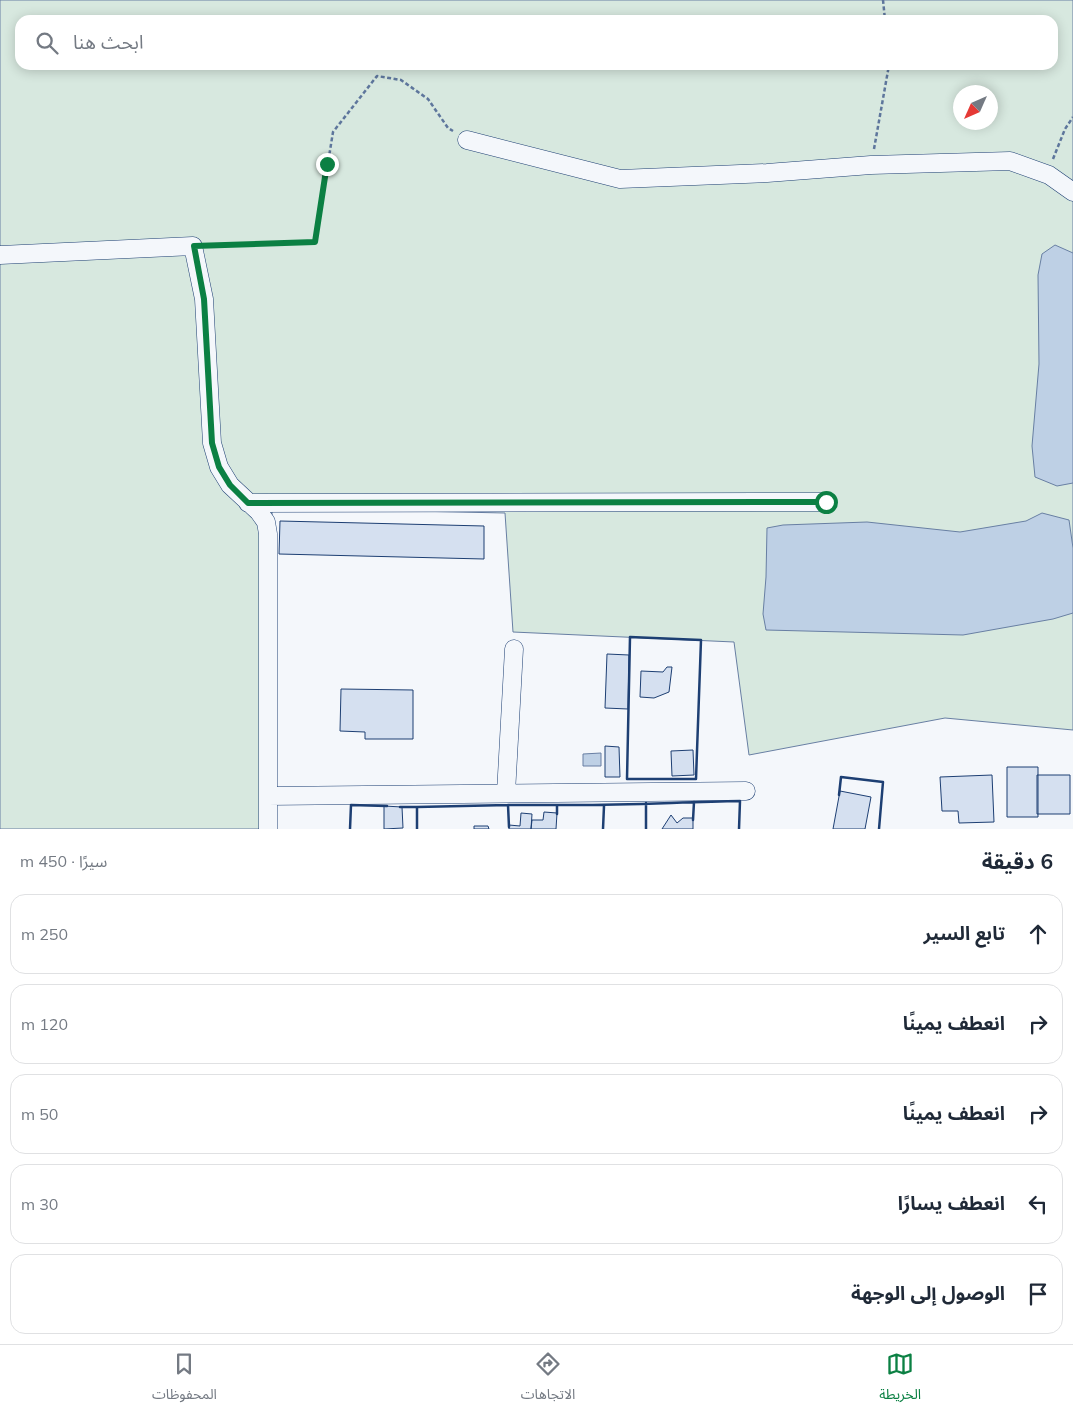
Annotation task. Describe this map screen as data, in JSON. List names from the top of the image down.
{
  "north": "bottom left",
  "page": {
    "search": "ابحث هنا",
    "heading": ["6 دقيقة", "سيرًا · 450 m"],
    "list": [
      ["تابع السير", "250 m"],
      ["انعطف يمينًا", "120 m"],
      ["انعطف يمينًا", "50 m"],
      ["انعطف يسارًا", "30 m"],
      "الوصول إلى الوجهة"
    ],
    "nav": ["الخريطة", "الاتجاهات", "المحفوظات"]
  }
}
